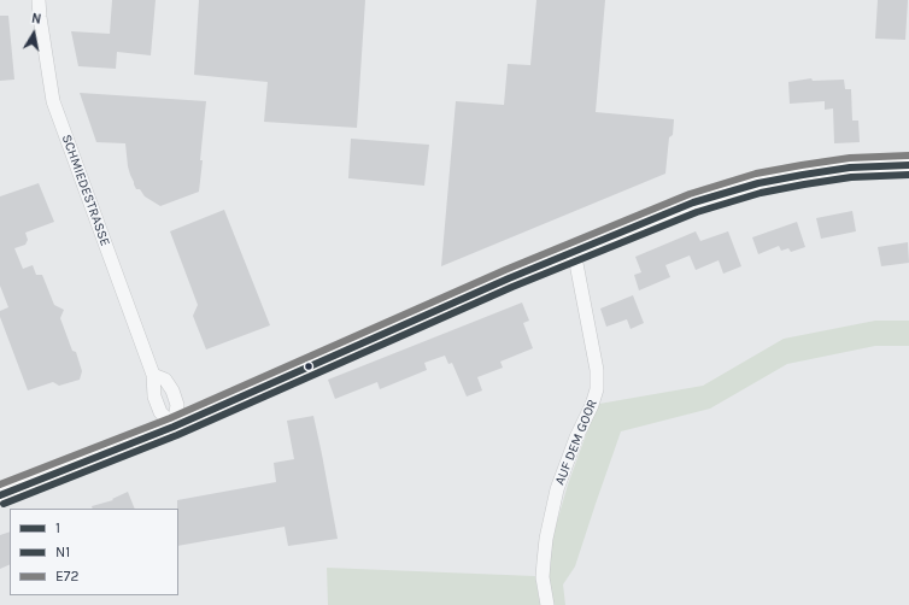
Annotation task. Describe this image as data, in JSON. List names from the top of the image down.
{
  "streets": {
    "street": ["SCHMIEDESTRASSE", "AUF DEM GOOR"]
  },
  "lines": ["transit line E72", "transit line 1", "transit line N1"],
  "legend": ["1", "N1", "E72"],
  "north": "top"
}
